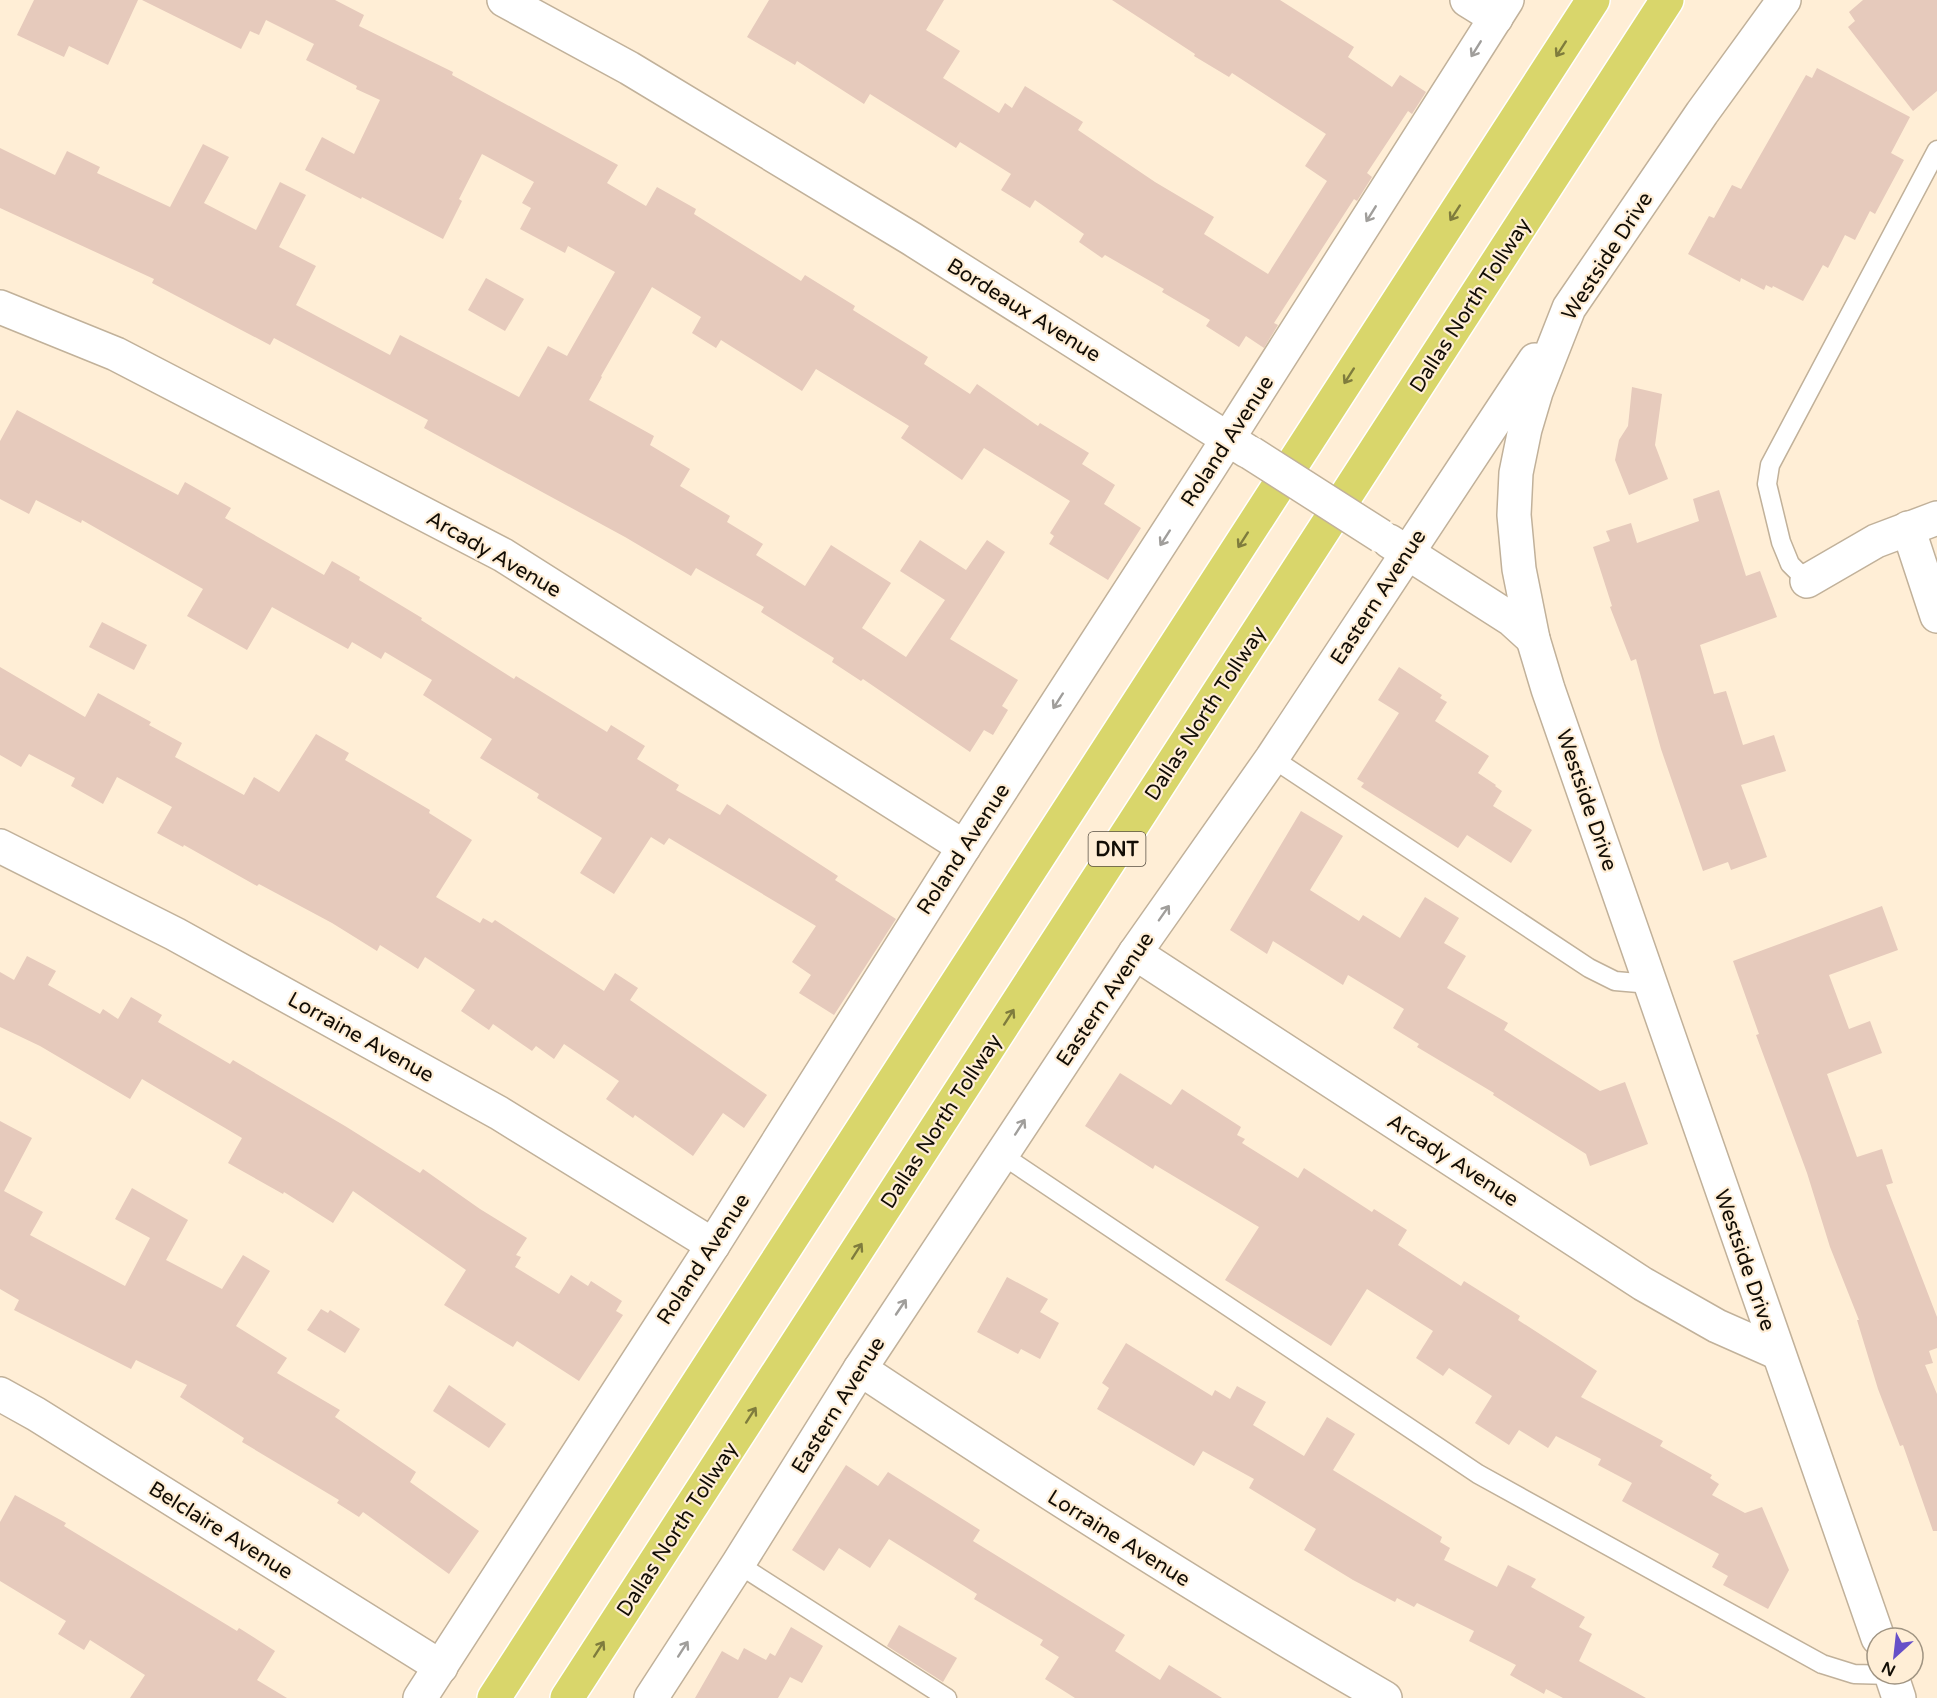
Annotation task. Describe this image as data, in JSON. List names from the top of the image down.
{
  "streets": {
    "highway": ["Dallas North Tollway", "DNT"],
    "street": [
      "Westside Drive",
      "Bordeaux Avenue",
      "Roland Avenue",
      "Arcady Avenue",
      "Eastern Avenue",
      "Lorraine Avenue",
      "Belclaire Avenue"
    ]
  },
  "crossings": [
    ["Westside Drive", "Bordeaux Avenue"],
    ["Westside Drive", "Arcady Avenue"],
    ["Westside Drive", "Eastern Avenue"],
    ["Bordeaux Avenue", "Roland Avenue"],
    ["Bordeaux Avenue", "Eastern Avenue"],
    ["Roland Avenue", "Arcady Avenue"],
    ["Roland Avenue", "Lorraine Avenue"],
    ["Roland Avenue", "Belclaire Avenue"],
    ["Arcady Avenue", "Eastern Avenue"],
    ["Eastern Avenue", "Lorraine Avenue"]
  ],
  "one_way": ["Roland Avenue", "Eastern Avenue"],
  "north": "bottom left"
}
